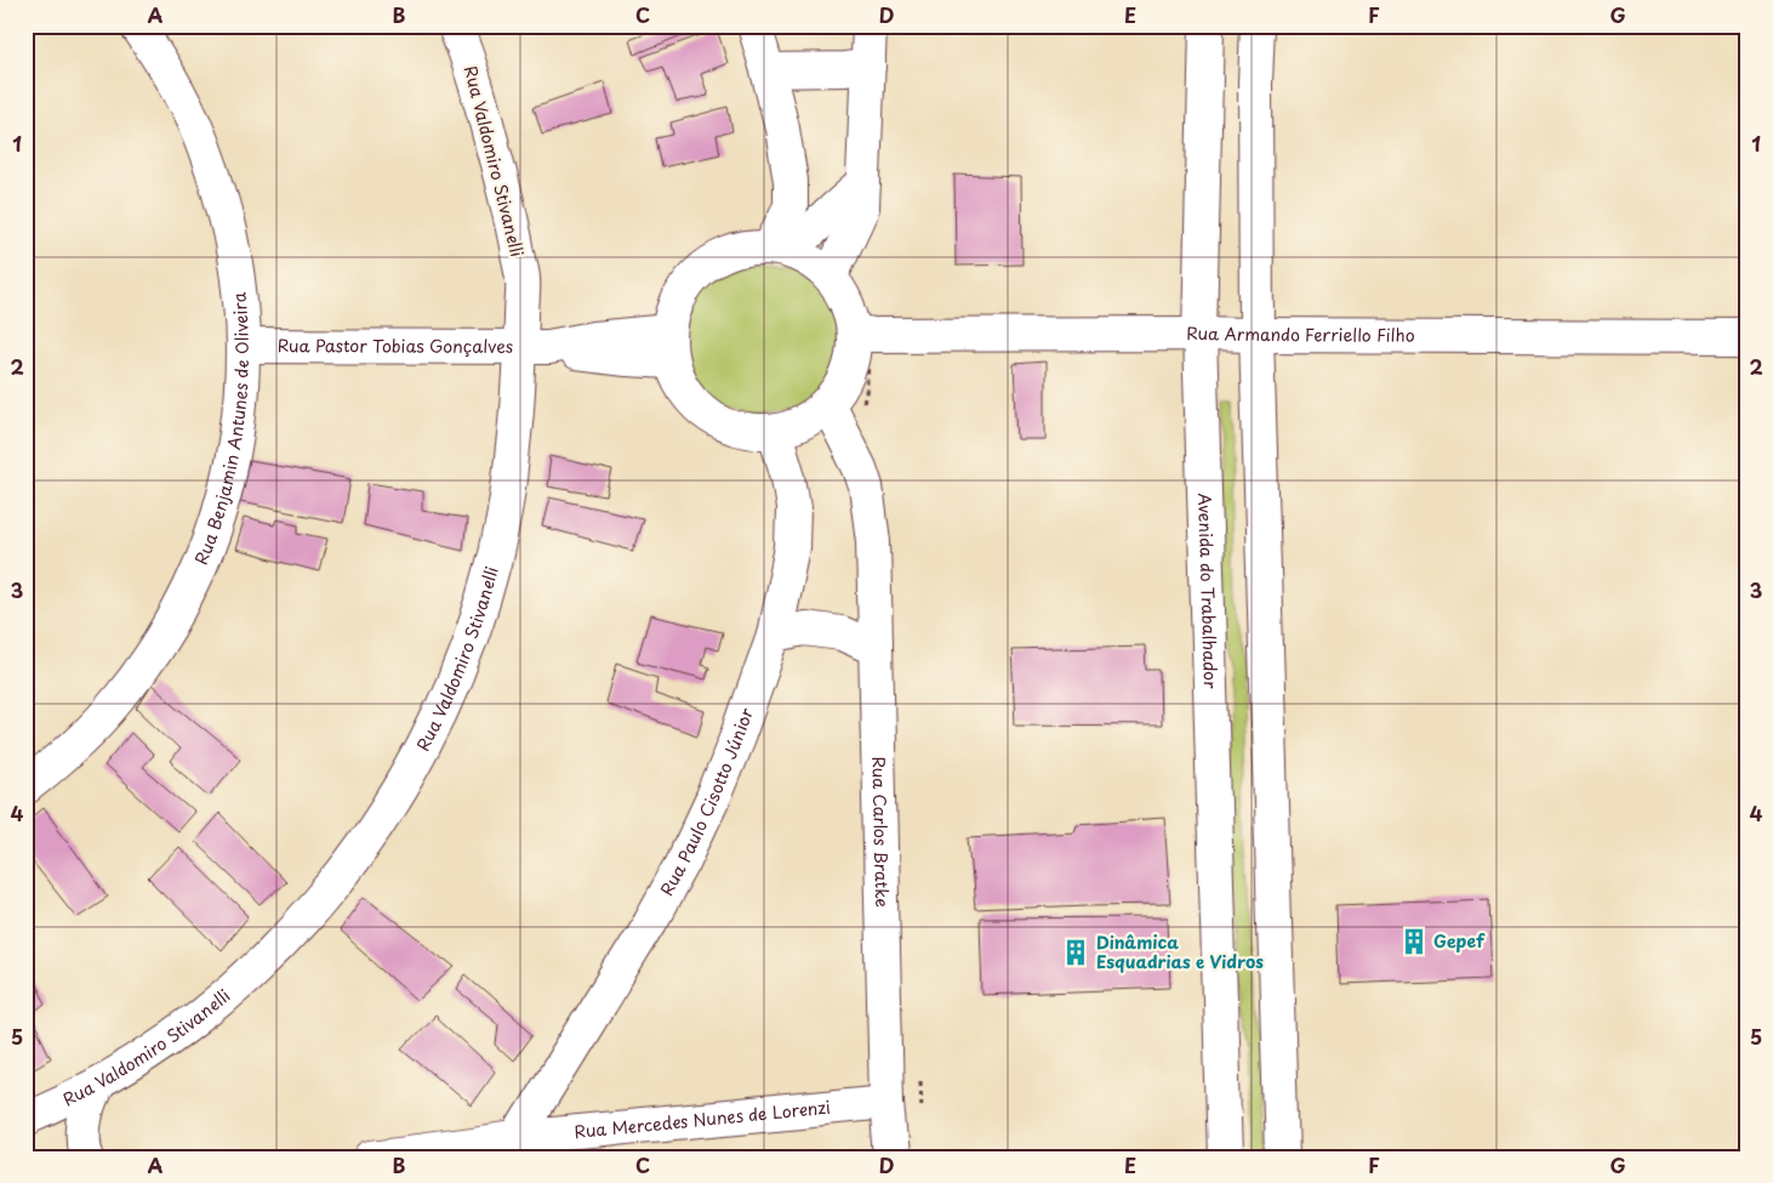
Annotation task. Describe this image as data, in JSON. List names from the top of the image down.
{
  "streets": {
    "street": [
      "Rua Valdomiro Stivanelli",
      "Rua Armando Ferriello Filho",
      "Rua Pastor Tobias Gonçalves",
      "Rua Benjamin Antunes de Oliveira",
      "Avenida do Trabalhador",
      "Rua Paulo Cisotto Júnior",
      "Rua Carlos Bratke",
      "Rua Mercedes Nunes de Lorenzi"
    ]
  },
  "crossings": [
    ["Rua Valdomiro Stivanelli", "Rua Pastor Tobias Gonçalves"],
    ["Rua Armando Ferriello Filho", "Rua Pastor Tobias Gonçalves"],
    ["Rua Armando Ferriello Filho", "Avenida do Trabalhador"],
    ["Rua Armando Ferriello Filho", "Rua Paulo Cisotto Júnior"],
    ["Rua Armando Ferriello Filho", "Rua Carlos Bratke"],
    ["Rua Pastor Tobias Gonçalves", "Rua Benjamin Antunes de Oliveira"],
    ["Rua Pastor Tobias Gonçalves", "Rua Paulo Cisotto Júnior"],
    ["Rua Pastor Tobias Gonçalves", "Rua Carlos Bratke"],
    ["Rua Paulo Cisotto Júnior", "Rua Carlos Bratke"],
    ["Rua Paulo Cisotto Júnior", "Rua Mercedes Nunes de Lorenzi"],
    ["Rua Carlos Bratke", "Rua Mercedes Nunes de Lorenzi"]
  ],
  "places": {
    "building": ["Gepef", "Dinâmica Esquadrias e Vidros"]
  },
  "grid": {
    "columns": [
      "A",
      "B",
      "C",
      "D",
      "E",
      "F",
      "G"
    ],
    "rows": [
      "1",
      "2",
      "3",
      "4",
      "5"
    ]
  }
}
